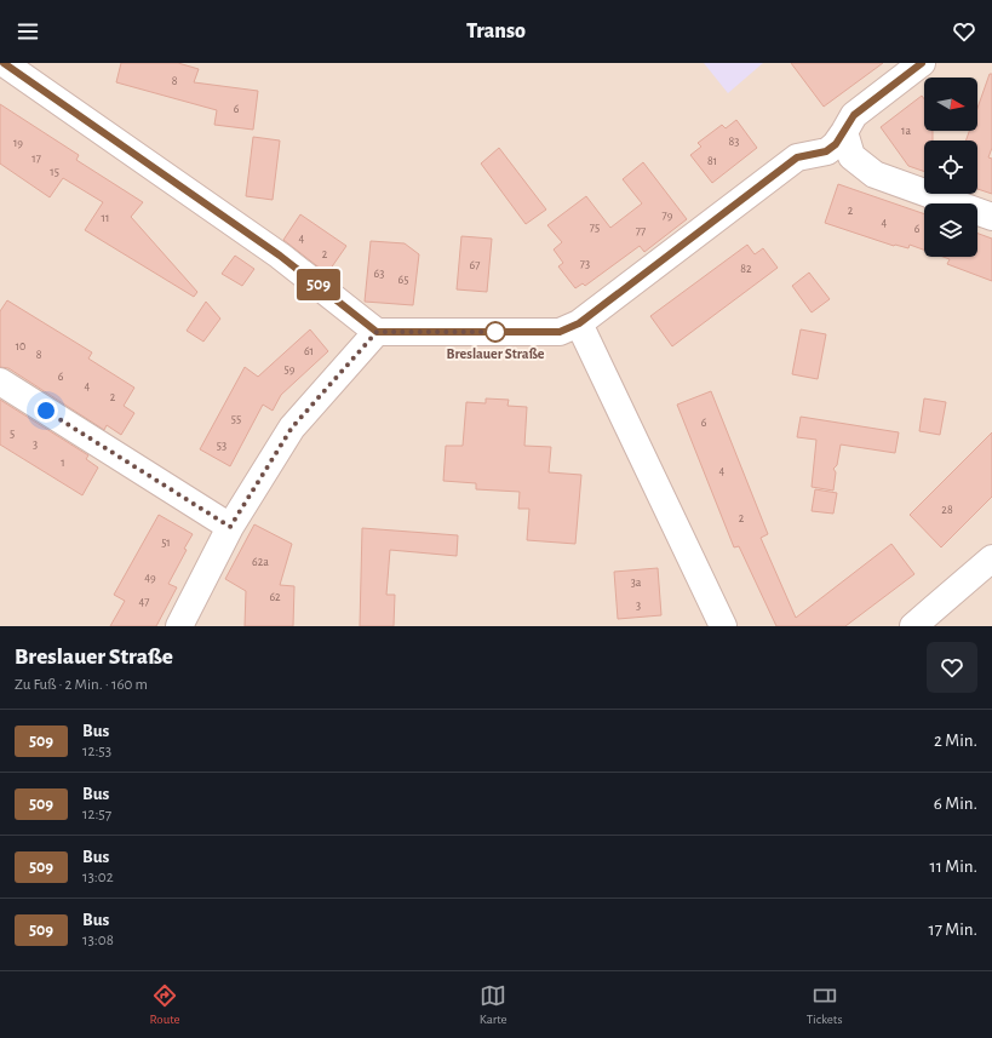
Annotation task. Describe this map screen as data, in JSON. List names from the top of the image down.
{
  "places": ["Breslauer Straße"],
  "lines": ["bus line 509"],
  "house_numbers": [
    "8",
    "6",
    "1a",
    "83",
    "19",
    "17",
    "81",
    "15",
    "2",
    "79",
    "11",
    "4",
    "75",
    "6",
    "77",
    "4",
    "2",
    "73",
    "67",
    "82",
    "63",
    "65",
    "10",
    "61",
    "8",
    "59",
    "6",
    "4",
    "2",
    "55",
    "6",
    "5",
    "3",
    "53",
    "1",
    "4",
    "28",
    "2",
    "51",
    "62a",
    "49",
    "3a",
    "62",
    "47",
    "3"
  ],
  "north": "right",
  "page": {
    "header": "Transo",
    "on_map": "509",
    "heading": ["Breslauer Straße", "Zu Fuß · 2 Min. · 160 m"],
    "list": [
      {
        "mark": "509",
        "name": "Bus",
        "note": "12:53",
        "value": "2 Min."
      },
      {
        "mark": "509",
        "name": "Bus",
        "note": "12:57",
        "value": "6 Min."
      },
      {
        "mark": "509",
        "name": "Bus",
        "note": "13:02",
        "value": "11 Min."
      },
      {
        "mark": "509",
        "name": "Bus",
        "note": "13:08",
        "value": "17 Min."
      }
    ],
    "tabs": ["Route", "Karte", "Tickets"]
  }
}
